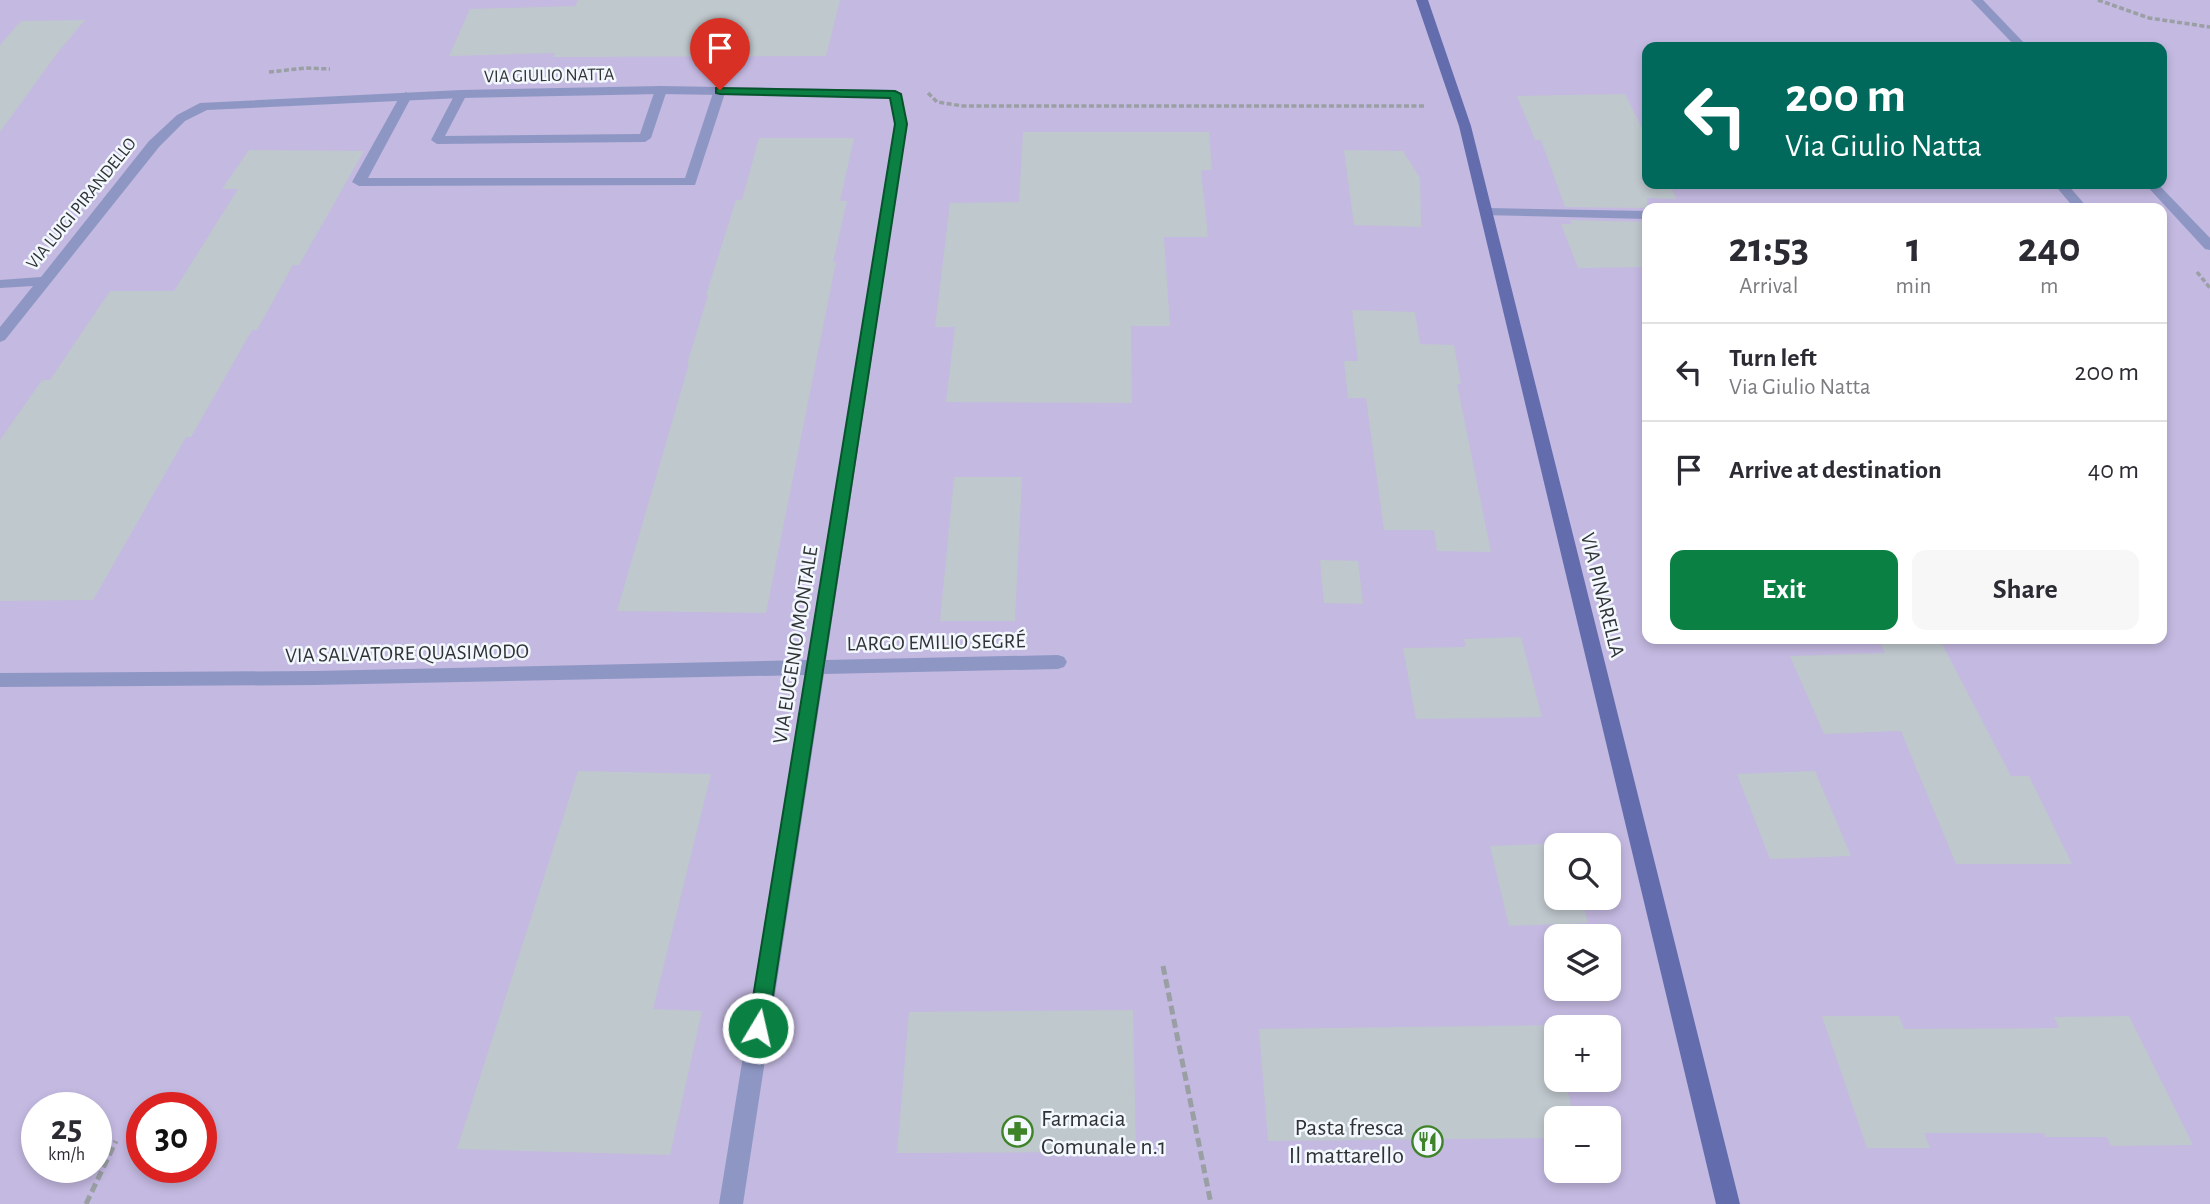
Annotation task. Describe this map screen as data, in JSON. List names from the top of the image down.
{
  "streets": {
    "street": [
      "VIA GIULIO NATTA",
      "VIA LUIGI PIRANDELLO",
      "VIA PINARELLA",
      "LARGO EMILIO SEGRÉ",
      "VIA EUGENIO MONTALE",
      "VIA SALVATORE QUASIMODO"
    ]
  },
  "crossings": [
    ["VIA GIULIO NATTA", "VIA LUIGI PIRANDELLO"],
    ["VIA GIULIO NATTA", "VIA EUGENIO MONTALE"],
    ["LARGO EMILIO SEGRÉ", "VIA EUGENIO MONTALE"],
    ["LARGO EMILIO SEGRÉ", "VIA SALVATORE QUASIMODO"],
    ["VIA EUGENIO MONTALE", "VIA SALVATORE QUASIMODO"]
  ],
  "places": {
    "pharmacy": ["Farmacia Comunale n.1"],
    "restaurant": ["Pasta fresca Il mattarello"]
  },
  "page": {
    "turn": ["200 m", "Via Giulio Natta"],
    "eta": [
      "21:53",
      "Arrival",
      "1",
      "min",
      "240",
      "m"
    ],
    "list": [
      {
        "name": "Turn left",
        "note": "Via Giulio Natta",
        "value": "200 m"
      },
      {
        "name": "Arrive at destination",
        "value": "40 m"
      }
    ],
    "buttons": ["Exit", "Share"],
    "map_buttons": ["+", "−"],
    "speed": "25 km/h",
    "limit": "30"
  }
}
